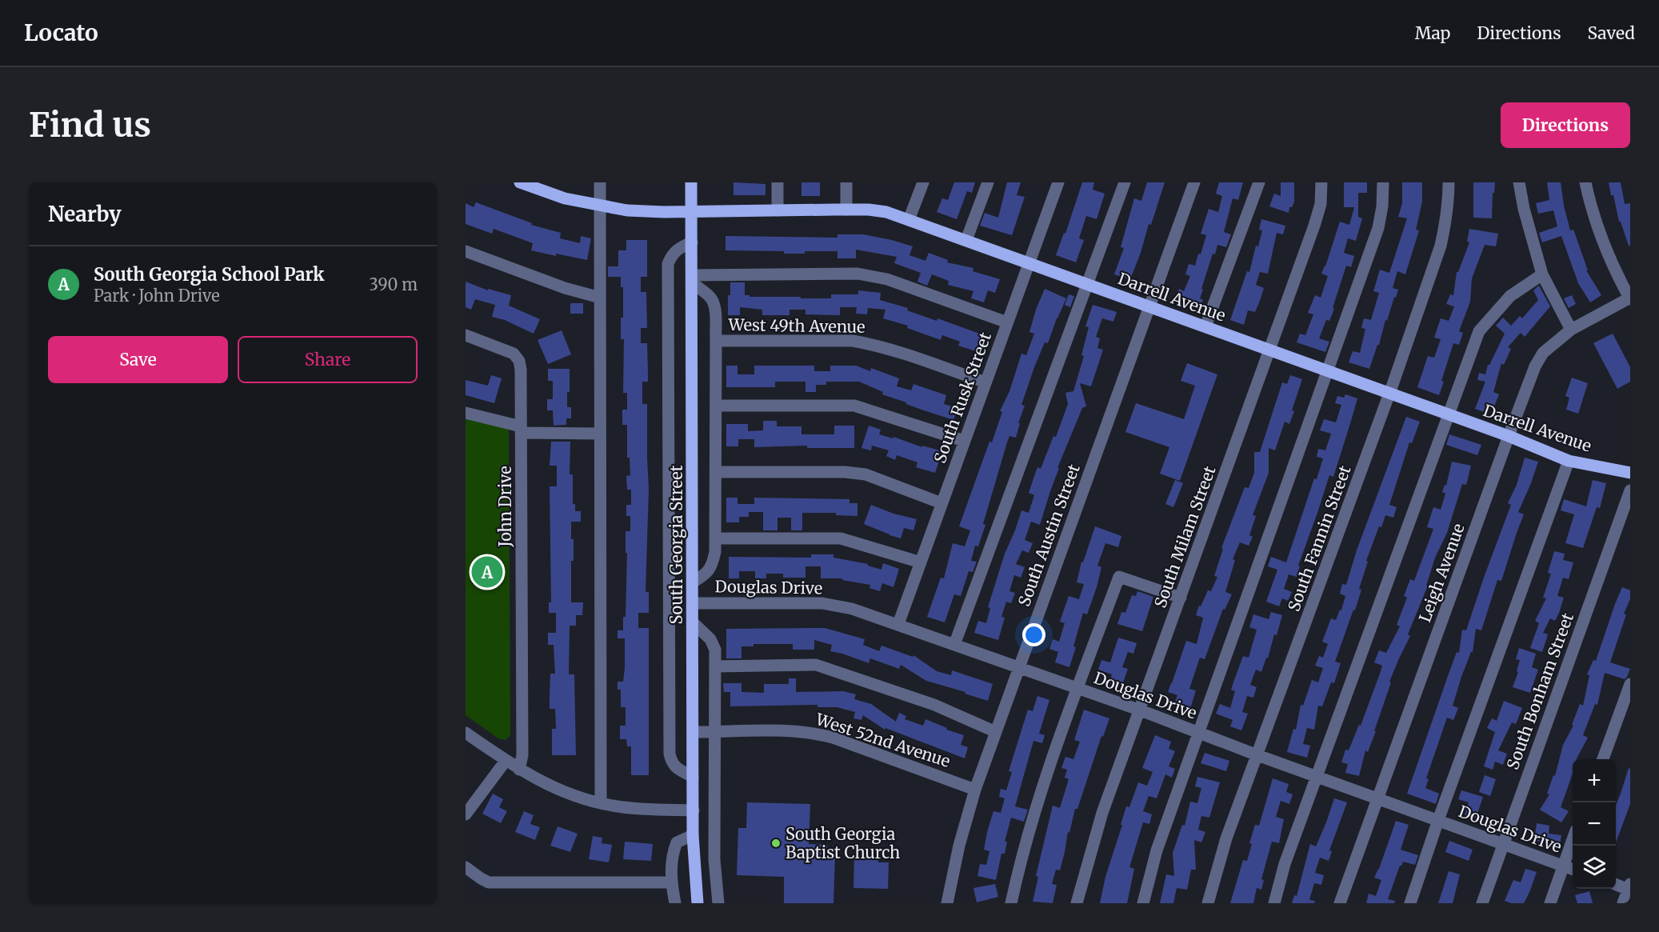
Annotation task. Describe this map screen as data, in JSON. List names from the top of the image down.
{
  "streets": {
    "main road": ["Darrell Avenue", "South Georgia Street"],
    "street": [
      "West 49th Avenue",
      "South Rusk Street",
      "John Drive",
      "South Austin Street",
      "South Milam Street",
      "South Fannin Street",
      "Leigh Avenue",
      "Douglas Drive",
      "South Bonham Street",
      "West 52nd Avenue"
    ]
  },
  "crossings": [
    ["Darrell Avenue", "South Rusk Street"],
    ["Darrell Avenue", "South Austin Street"],
    ["Darrell Avenue", "South Milam Street"],
    ["Darrell Avenue", "South Fannin Street"],
    ["Darrell Avenue", "South Georgia Street"],
    ["Darrell Avenue", "Leigh Avenue"],
    ["West 49th Avenue", "South Rusk Street"],
    ["South Rusk Street", "Douglas Drive"],
    ["South Austin Street", "Douglas Drive"],
    ["South Austin Street", "West 52nd Avenue"],
    ["South Milam Street", "Douglas Drive"],
    ["South Fannin Street", "Douglas Drive"],
    ["South Georgia Street", "Douglas Drive"],
    ["South Georgia Street", "West 52nd Avenue"],
    ["Leigh Avenue", "Douglas Drive"],
    ["Douglas Drive", "South Bonham Street"]
  ],
  "places": ["South Georgia Baptist Church"],
  "page": {
    "header": "Locato",
    "nav": ["Map", "Directions", "Saved"],
    "buttons": [
      "Directions",
      ["Save", "Share"]
    ],
    "title": "Find us",
    "heading": "Nearby",
    "list": [
      {
        "mark": "A",
        "name": "South Georgia School Park",
        "note": "Park · John Drive",
        "value": "390 m"
      }
    ],
    "pins": "A",
    "map_buttons": ["+", "−"]
  }
}
